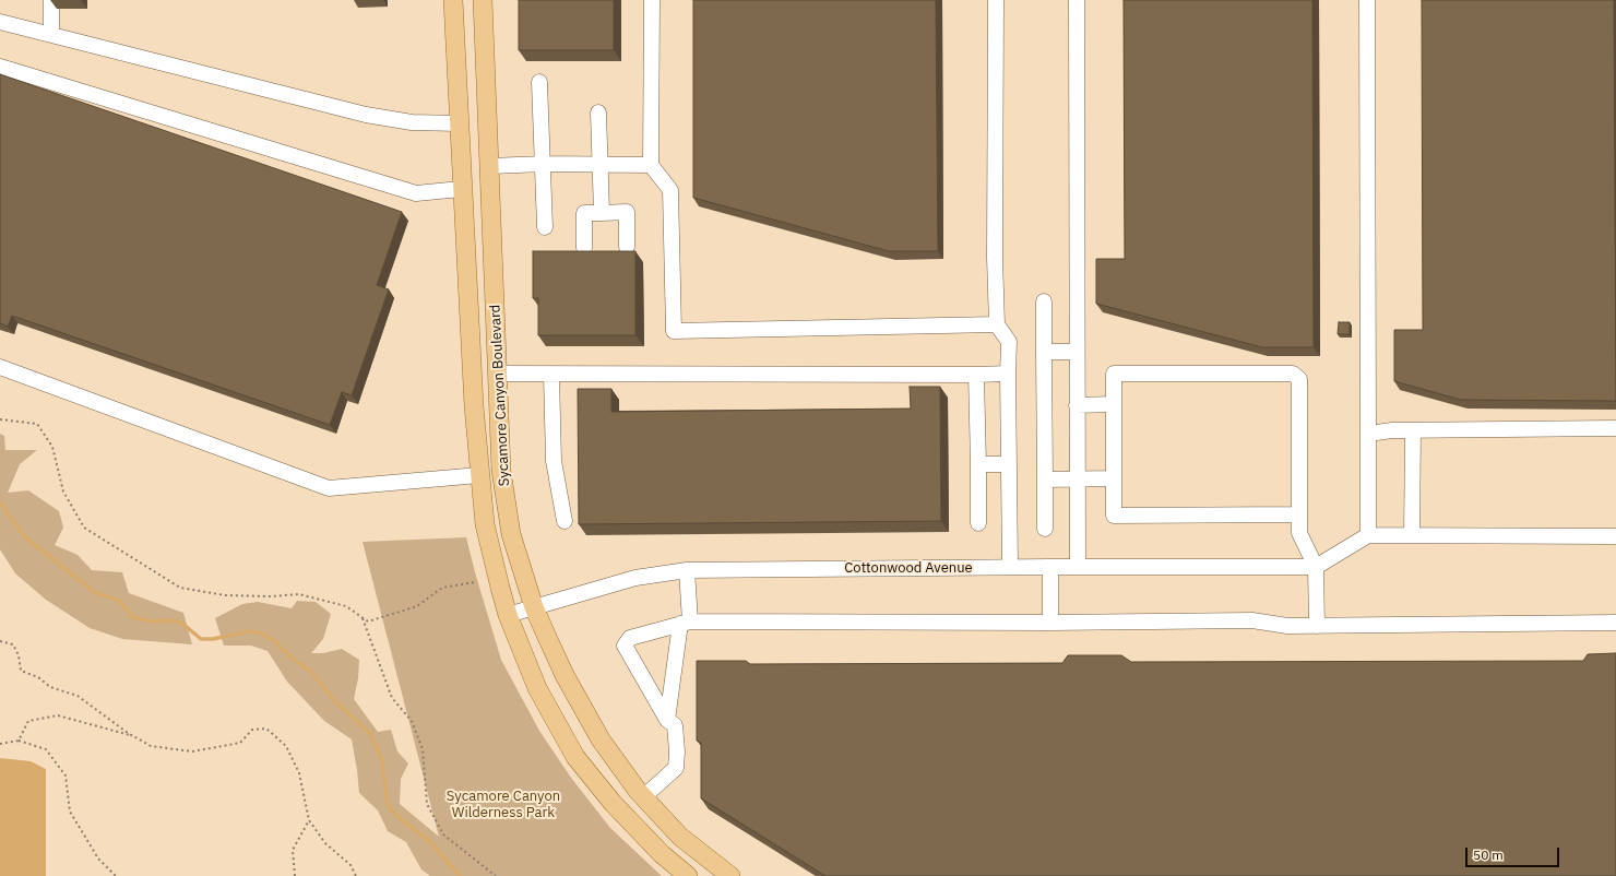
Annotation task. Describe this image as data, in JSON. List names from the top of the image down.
{
  "streets": {
    "main road": ["Sycamore Canyon Boulevard"],
    "street": ["Cottonwood Avenue"]
  },
  "crossings": [
    ["Sycamore Canyon Boulevard", "Cottonwood Avenue"]
  ],
  "parks": ["Sycamore Canyon Wilderness Park"],
  "scale_bar": "50 m"
}
